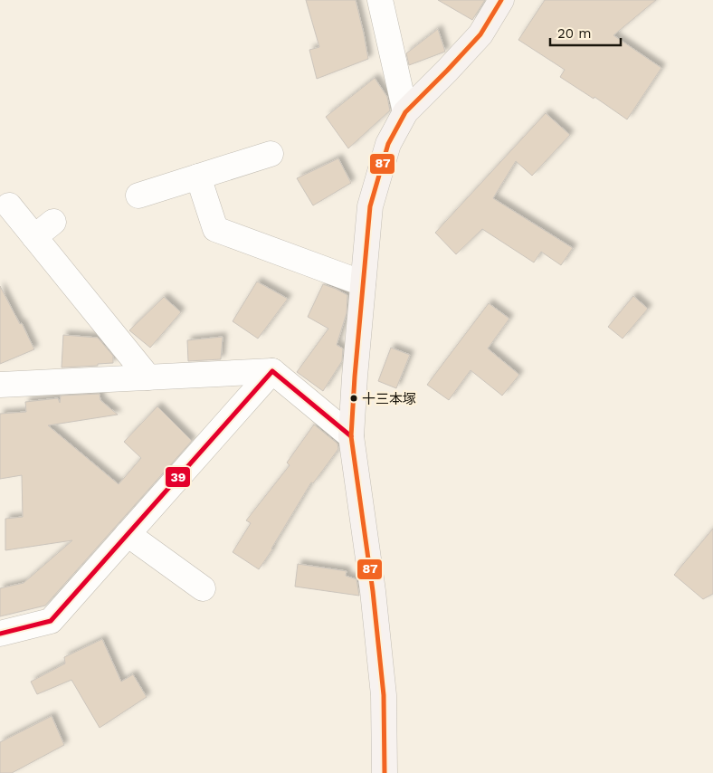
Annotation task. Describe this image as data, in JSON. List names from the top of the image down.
{
  "places": ["十三本塚"],
  "lines": ["transit line 87", "transit line 39"],
  "scale_bar": "20 m"
}
